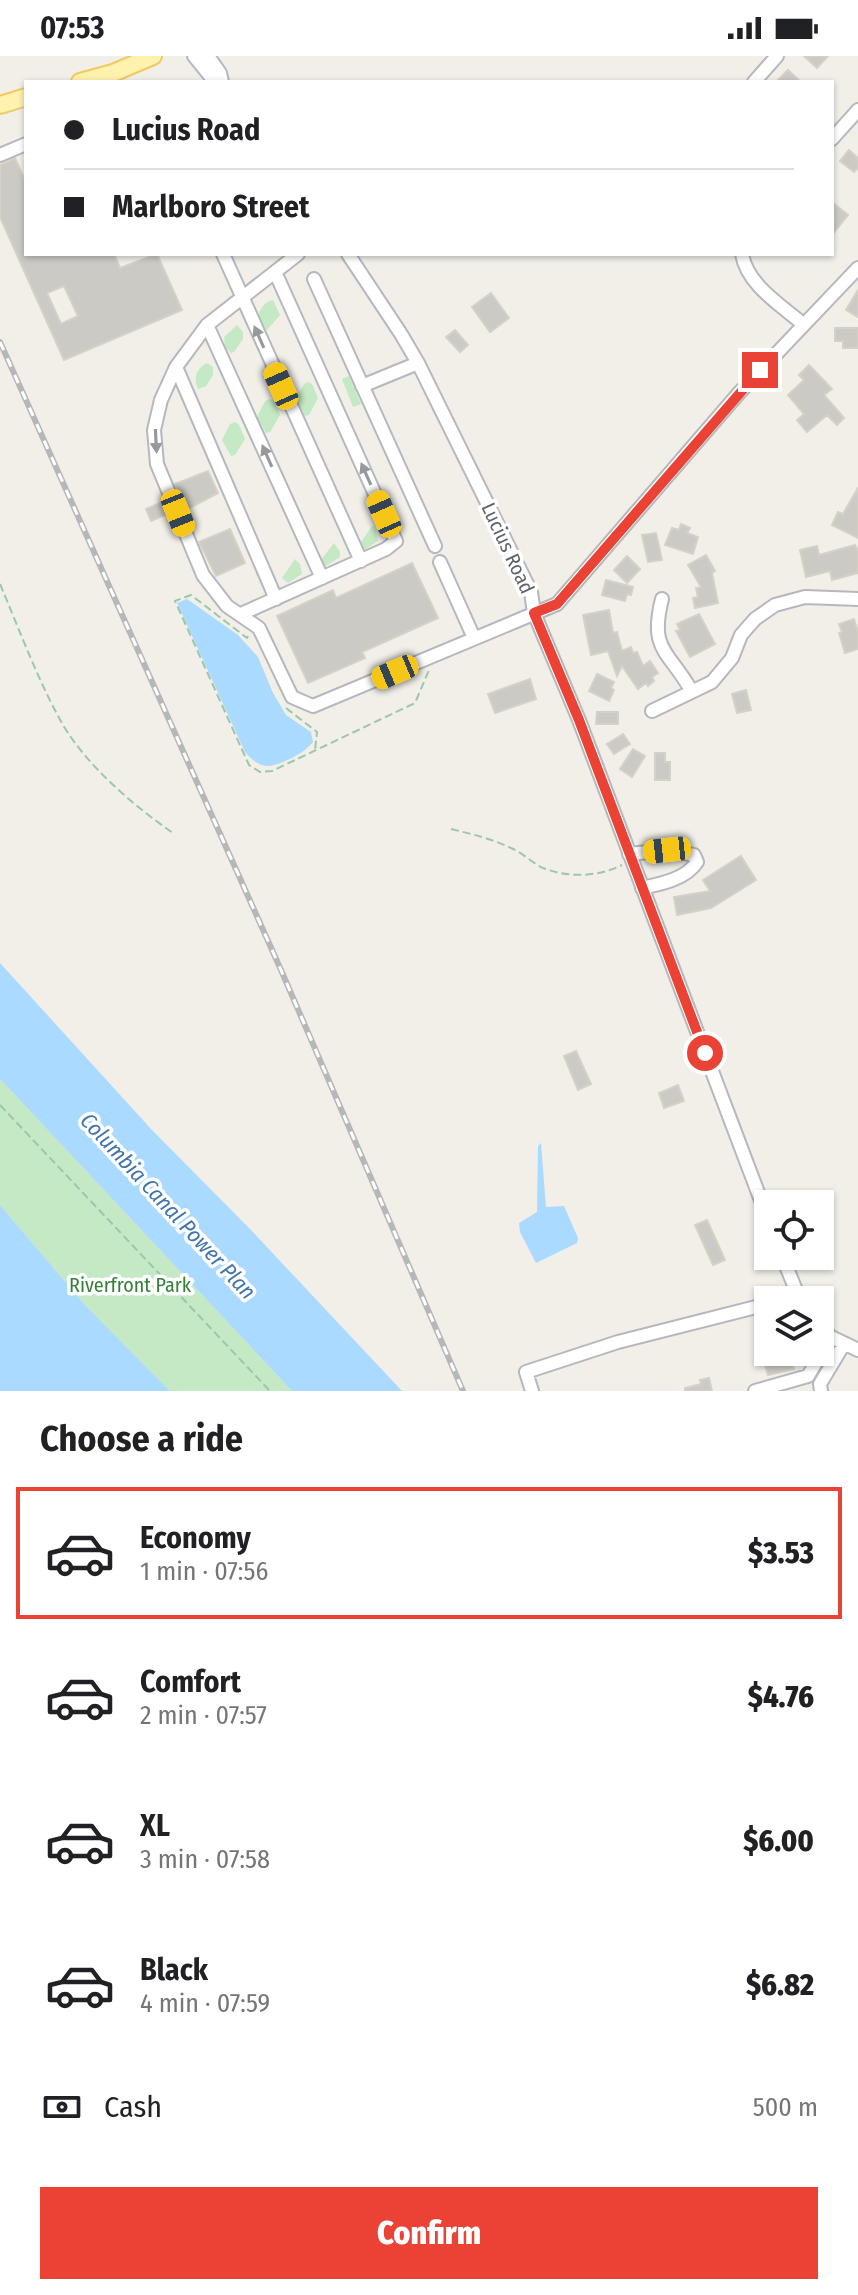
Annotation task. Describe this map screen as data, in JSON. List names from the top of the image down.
{
  "streets": {
    "street": ["Lucius Road"]
  },
  "water": ["Columbia Canal Power Plan"],
  "parks": ["Riverfront Park"],
  "page": {
    "status": "07:53",
    "banner": ["Lucius Road", "Marlboro Street"],
    "heading": "Choose a ride",
    "list": [
      {
        "name": "Economy",
        "note": "1 min · 07:56",
        "value": "$3.53"
      },
      {
        "name": "Comfort",
        "note": "2 min · 07:57",
        "value": "$4.76"
      },
      {
        "name": "XL",
        "note": "3 min · 07:58",
        "value": "$6.00"
      },
      {
        "name": "Black",
        "note": "4 min · 07:59",
        "value": "$6.82"
      }
    ],
    "pay": ["Cash", "500 m"],
    "buttons": "Confirm"
  }
}
